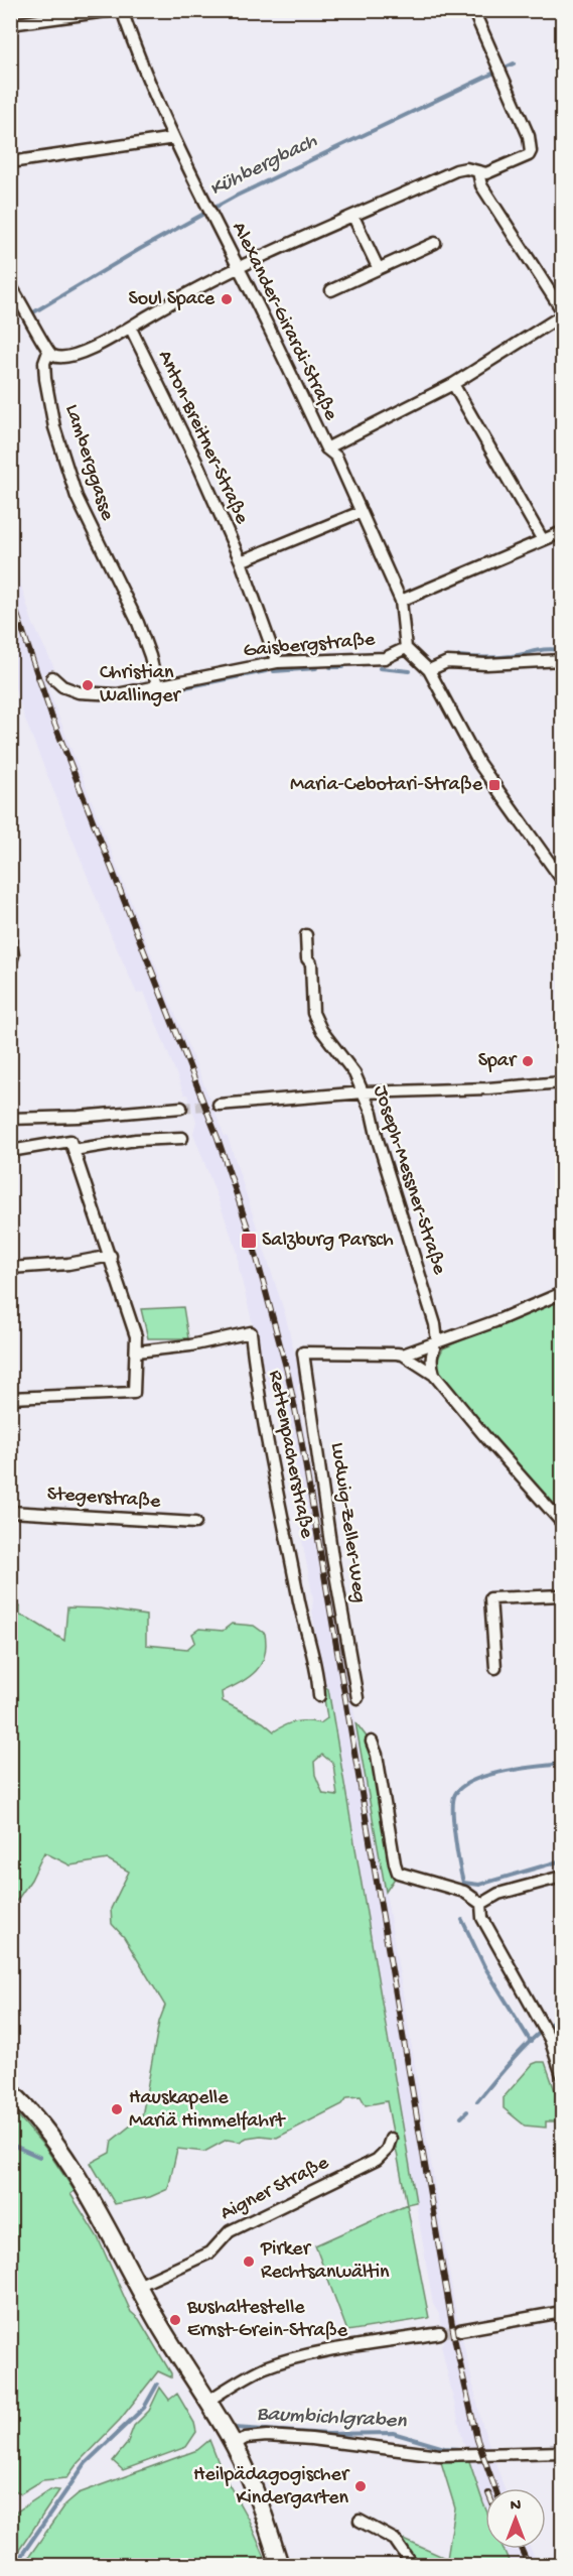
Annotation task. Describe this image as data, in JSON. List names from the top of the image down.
{
  "streets": {
    "street": [
      "Alexander-Girardi-Straße",
      "Anton-Breitner-Straße",
      "Lamberggasse",
      "Gaisbergstraße",
      "Joseph-Messner-Straße",
      "Rettenpacherstraße",
      "Stegerstraße",
      "Ludwig-Zeller-Weg",
      "Aigner Straße"
    ]
  },
  "crossings": [
    ["Alexander-Girardi-Straße", "Gaisbergstraße"],
    ["Anton-Breitner-Straße", "Gaisbergstraße"],
    ["Lamberggasse", "Gaisbergstraße"]
  ],
  "water": ["Kühbergbach", "Baumbichlgraben"],
  "places": {
    "other": [
      "Soul Space",
      "Christian Wallinger",
      "Spar",
      "Hauskapelle Mariä Himmelfahrt",
      "Pirker Rechtsanwältin",
      "Bushaltestelle Ernst-Grein-Straße",
      "Heilpädagogischer Kindergarten"
    ],
    "transit": ["Maria-Cebotari-Straße", "Salzburg Parsch"]
  },
  "north": "top"
}
